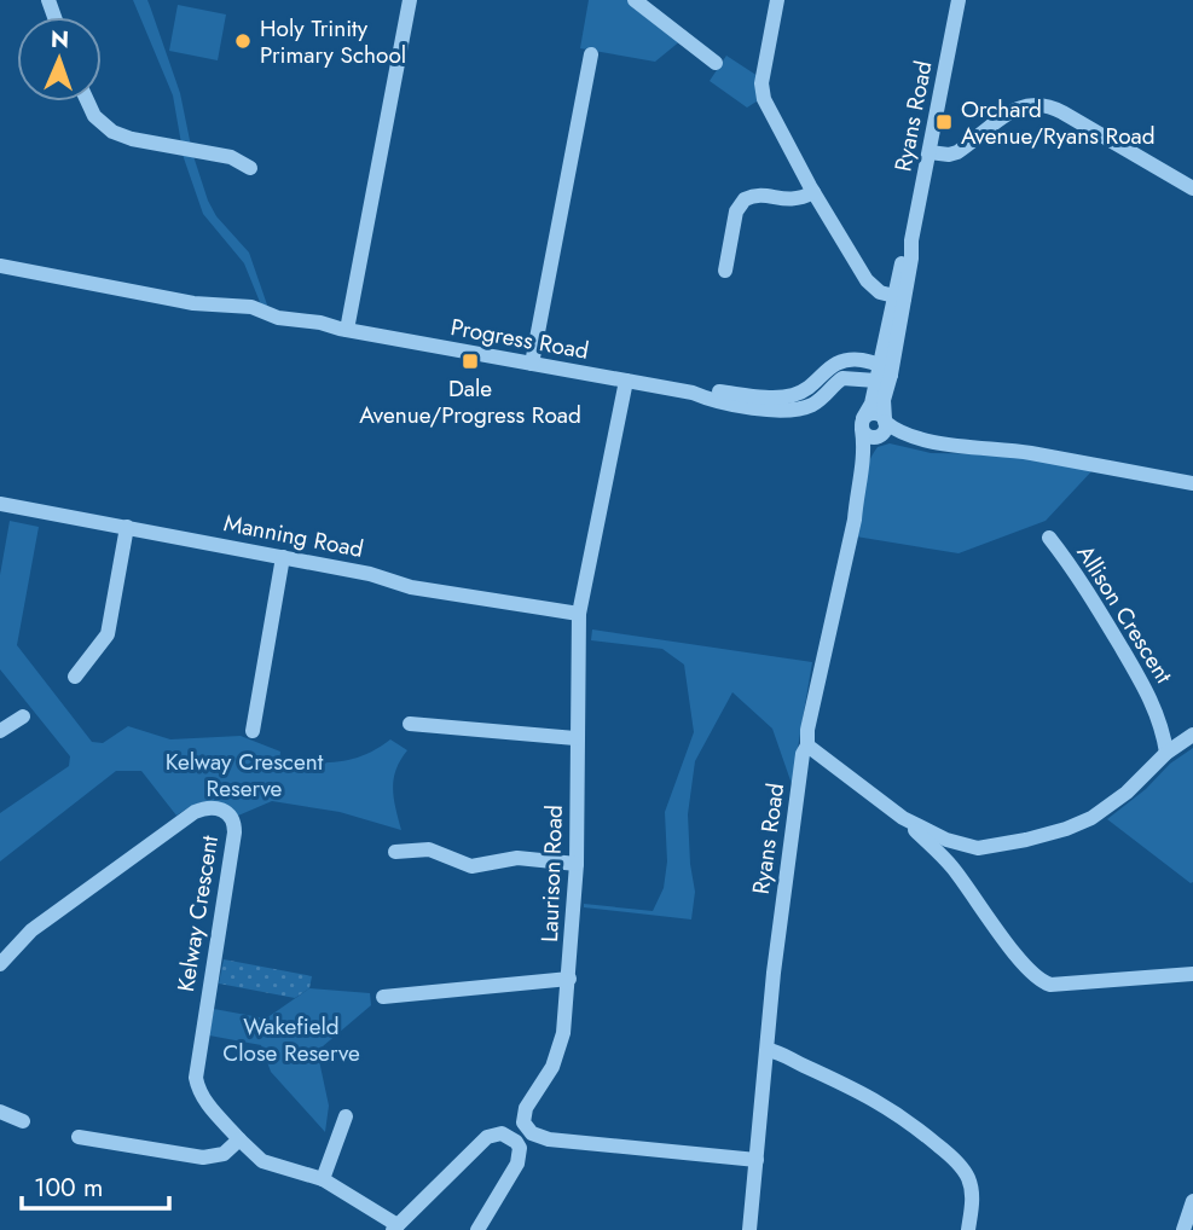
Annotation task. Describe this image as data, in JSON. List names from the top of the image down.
{
  "streets": {
    "street": [
      "Ryans Road",
      "Progress Road",
      "Manning Road",
      "Allison Crescent",
      "Laurison Road",
      "Kelway Crescent"
    ]
  },
  "crossings": [
    ["Ryans Road", "Progress Road"],
    ["Ryans Road", "Laurison Road"],
    ["Progress Road", "Laurison Road"],
    ["Manning Road", "Laurison Road"]
  ],
  "parks": ["Kelway Crescent Reserve", "Wakefield Close Reserve"],
  "places": {
    "other": ["Holy Trinity Primary School"],
    "transit": ["Orchard Avenue/Ryans Road", "Dale Avenue/Progress Road"]
  },
  "scale_bar": "100 m",
  "north": "top"
}
